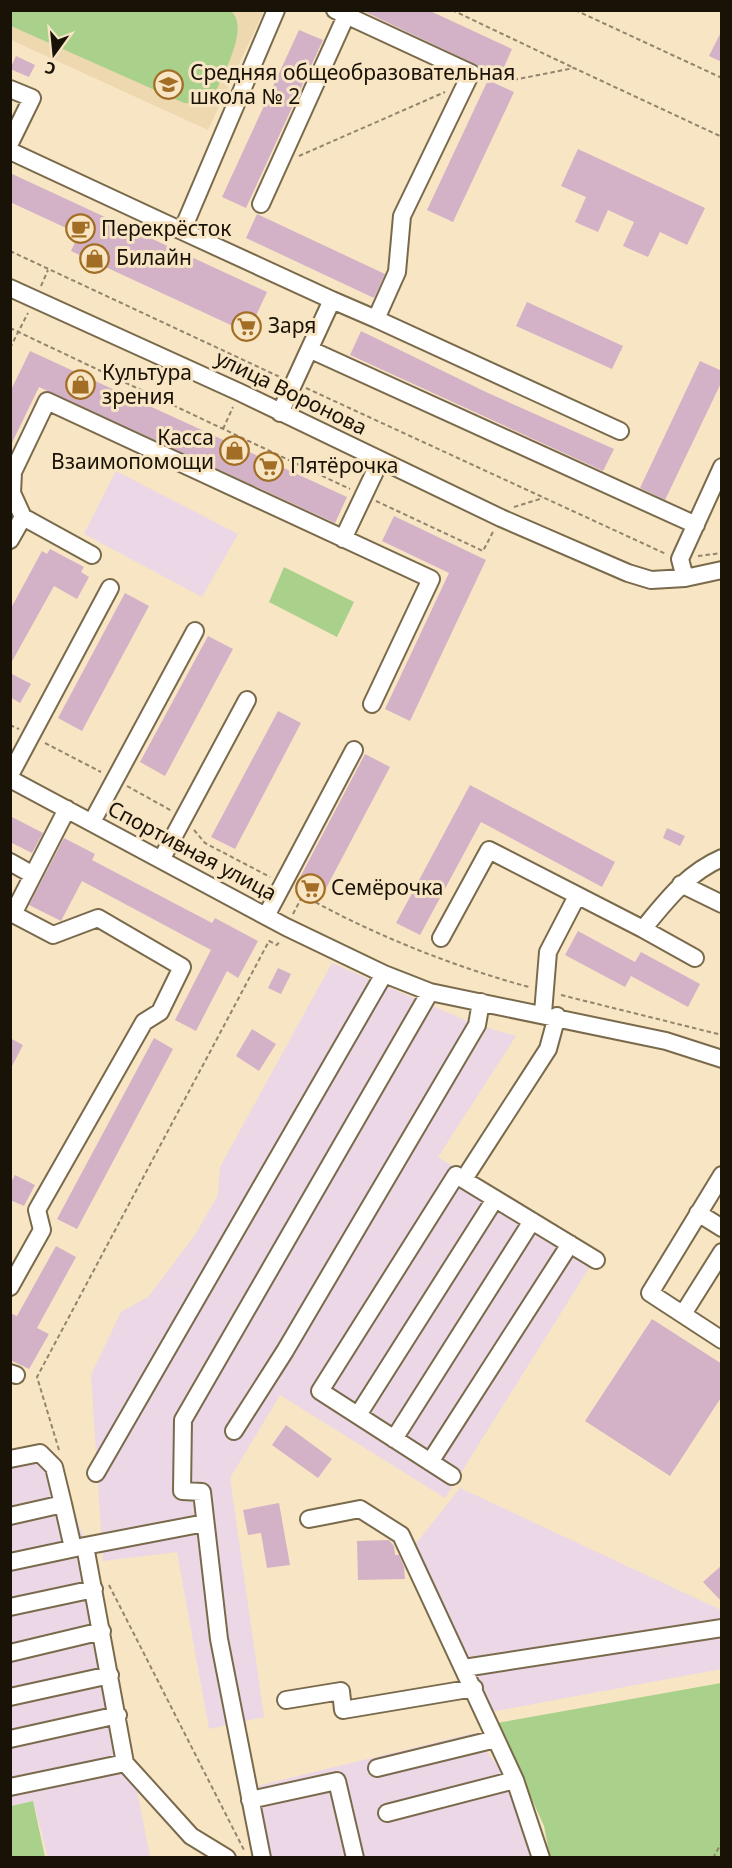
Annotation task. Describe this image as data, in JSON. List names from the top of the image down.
{
  "streets": {
    "street": ["улица Воронова", "Спортивная улица"]
  },
  "places": {
    "school or university": ["Средняя общеобразовательная школа № 2"],
    "cafe": ["Перекрёсток"],
    "shop": ["Билайн", "Культура зрения", "Касса Взаимопомощи"],
    "supermarket": ["Заря", "Пятёрочка", "Семёрочка"]
  },
  "north": "bottom"
}
